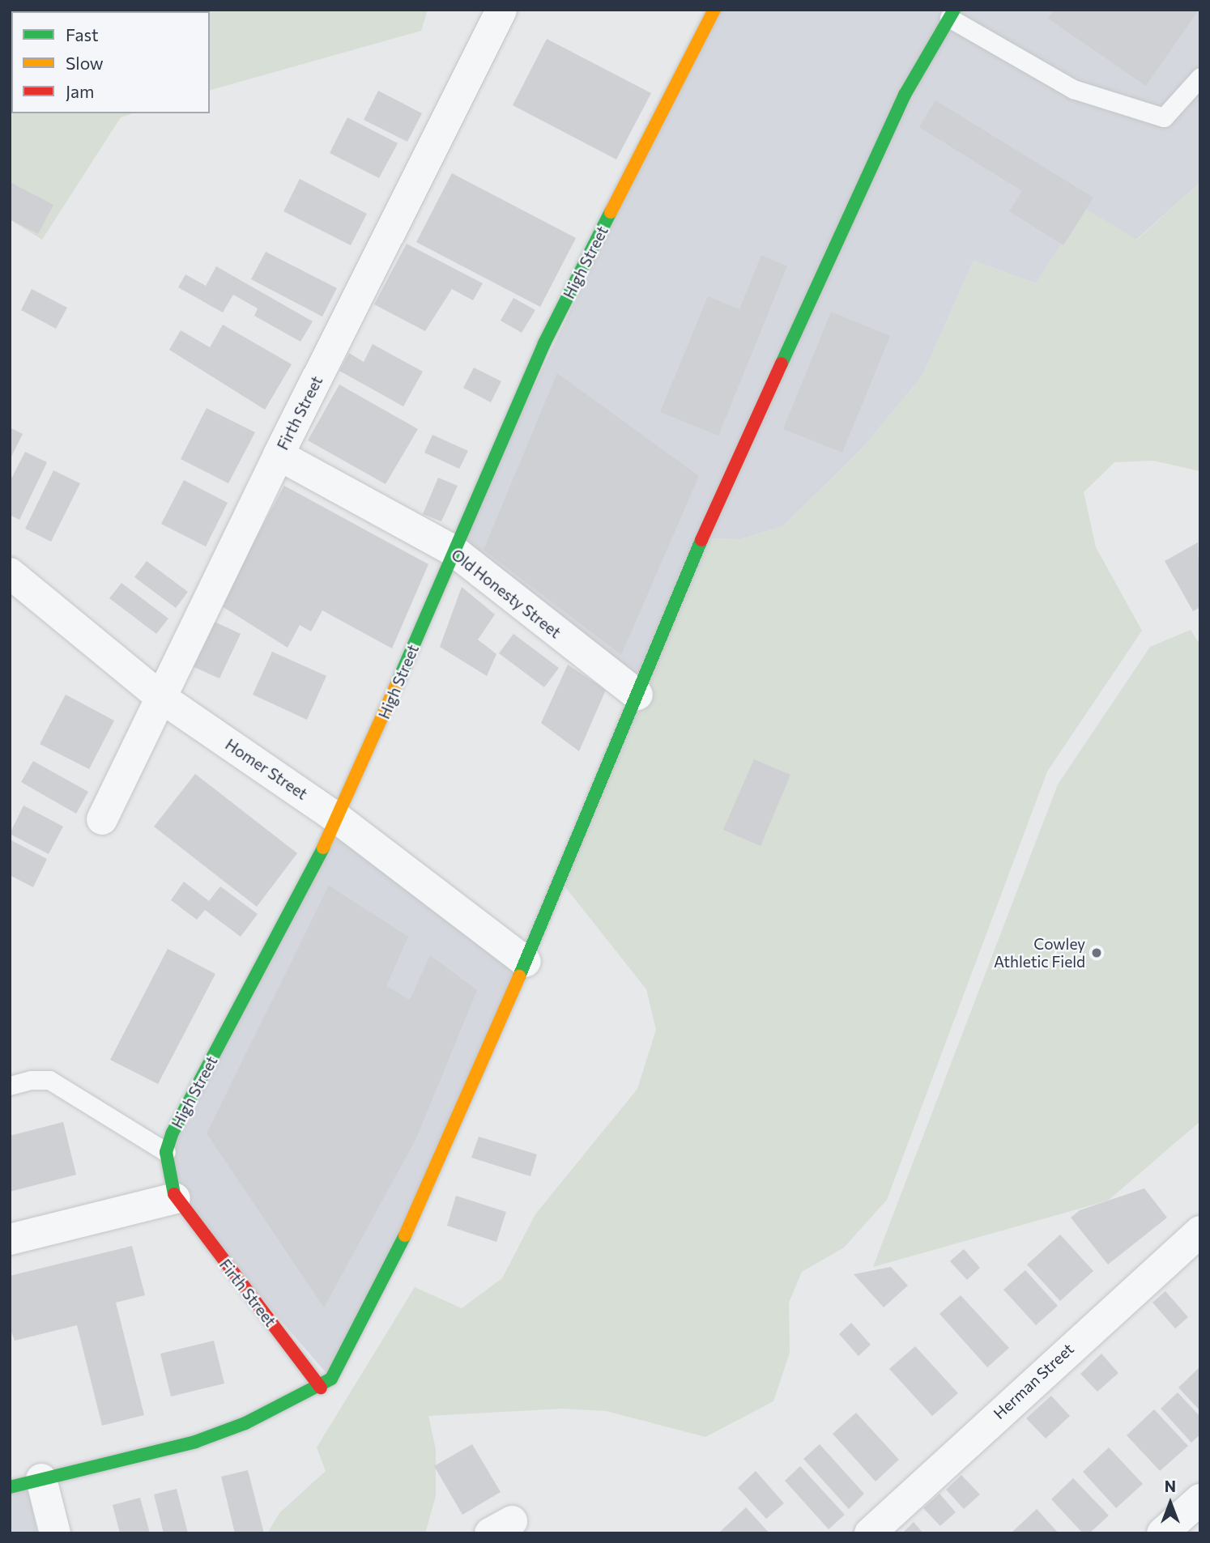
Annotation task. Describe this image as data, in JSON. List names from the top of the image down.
{
  "streets": {
    "street": [
      "High Street",
      "Firth Street",
      "Old Honesty Street",
      "Homer Street",
      "Herman Street"
    ]
  },
  "crossings": [
    ["High Street", "Old Honesty Street"],
    ["High Street", "Homer Street"],
    ["Firth Street", "Old Honesty Street"],
    ["Firth Street", "Homer Street"]
  ],
  "places": ["Cowley Athletic Field"],
  "legend": ["Fast", "Slow", "Jam"],
  "north": "top"
}
